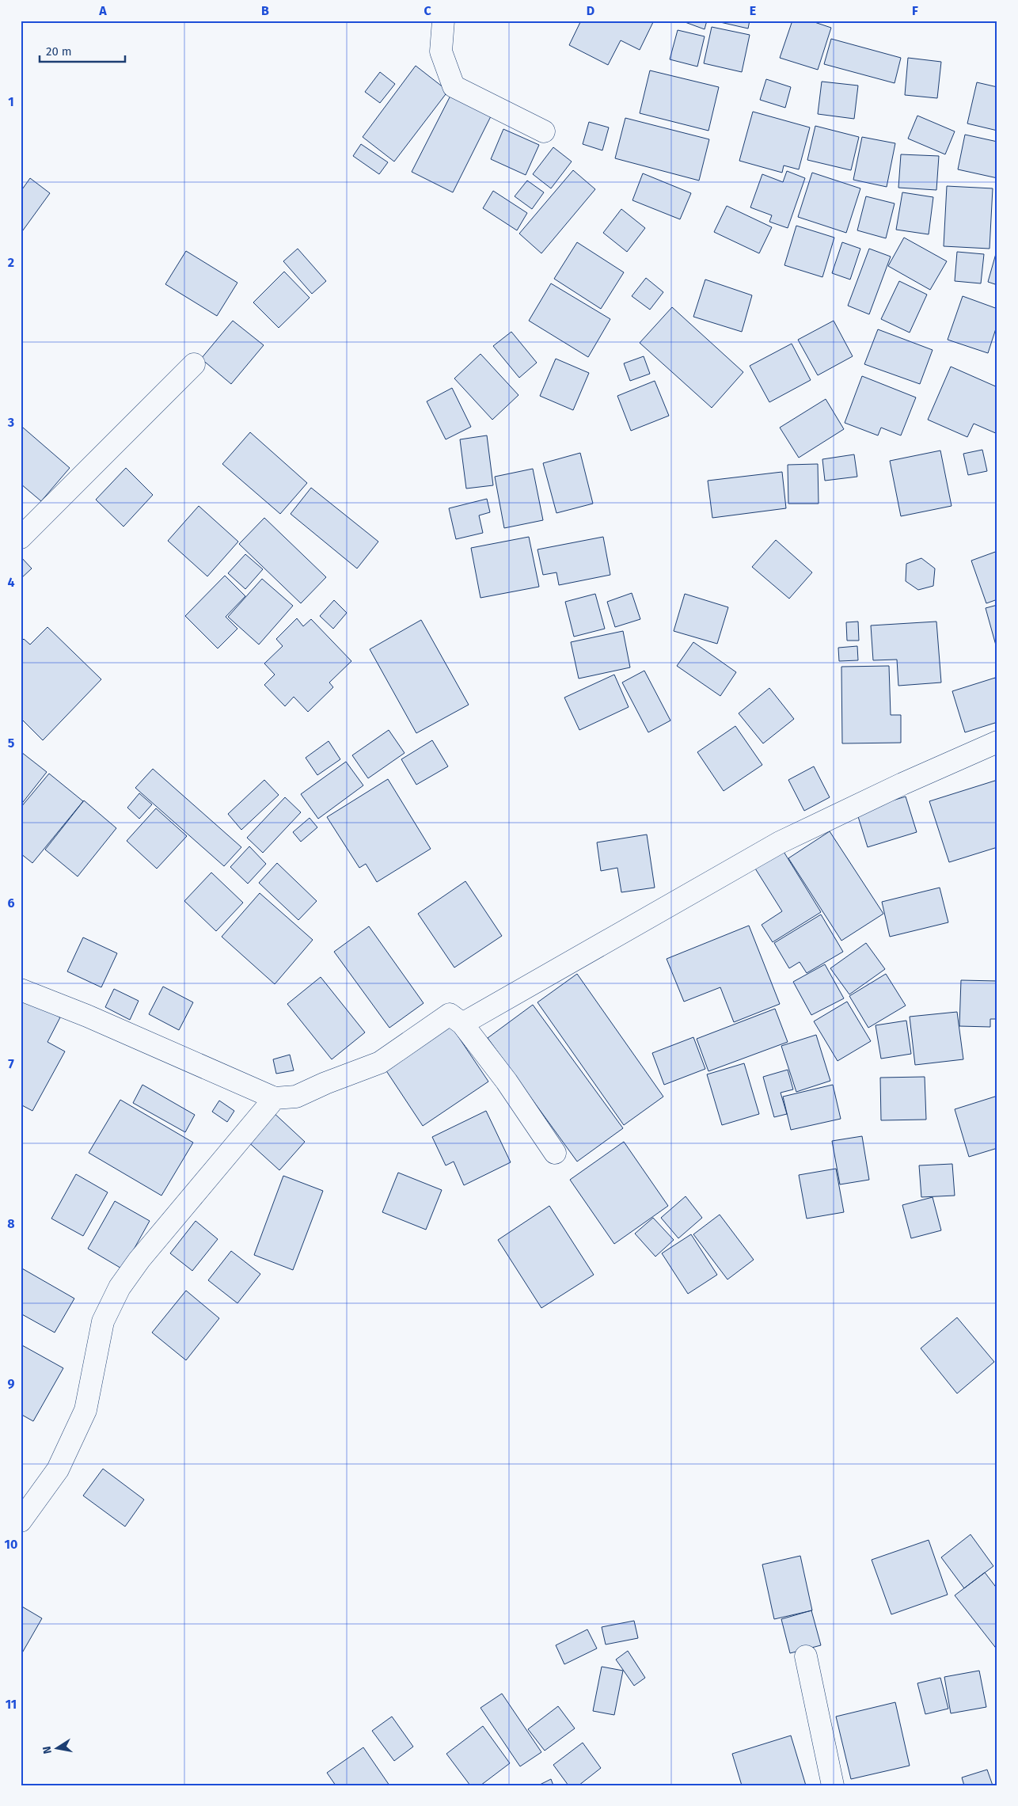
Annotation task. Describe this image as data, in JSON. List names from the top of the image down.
{
  "scale_bar": "20 m",
  "north": "left",
  "grid": {
    "columns": [
      "A",
      "B",
      "C",
      "D",
      "E",
      "F"
    ],
    "rows": [
      "1",
      "2",
      "3",
      "4",
      "5",
      "6",
      "7",
      "8",
      "9",
      "10",
      "11"
    ]
  }
}
